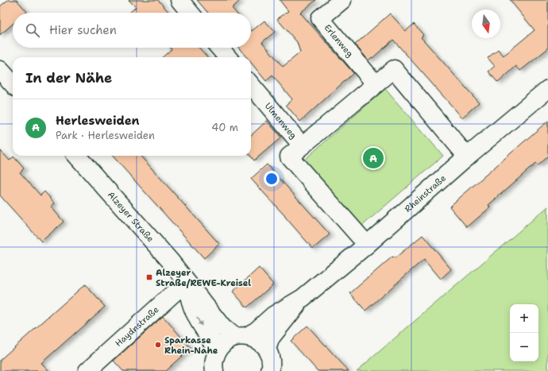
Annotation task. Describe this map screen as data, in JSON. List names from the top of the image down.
{
  "streets": {
    "street": [
      "Erlenweg",
      "Ulmenweg",
      "Rheinstraße",
      "Alzeyer Straße",
      "Haydnstraße"
    ]
  },
  "crossings": [
    ["Rheinstraße", "Alzeyer Straße"],
    ["Alzeyer Straße", "Haydnstraße"]
  ],
  "places": {
    "transit": ["Alzeyer Straße/REWE-Kreisel"],
    "other": ["Sparkasse Rhein-Nahe"]
  },
  "north": "bottom",
  "page": {
    "search": "Hier suchen",
    "heading": "In der Nähe",
    "list": [
      {
        "mark": "A",
        "name": "Herlesweiden",
        "note": "Park · Herlesweiden",
        "value": "40 m"
      }
    ],
    "pins": "A",
    "map_buttons": ["+", "−"]
  }
}
